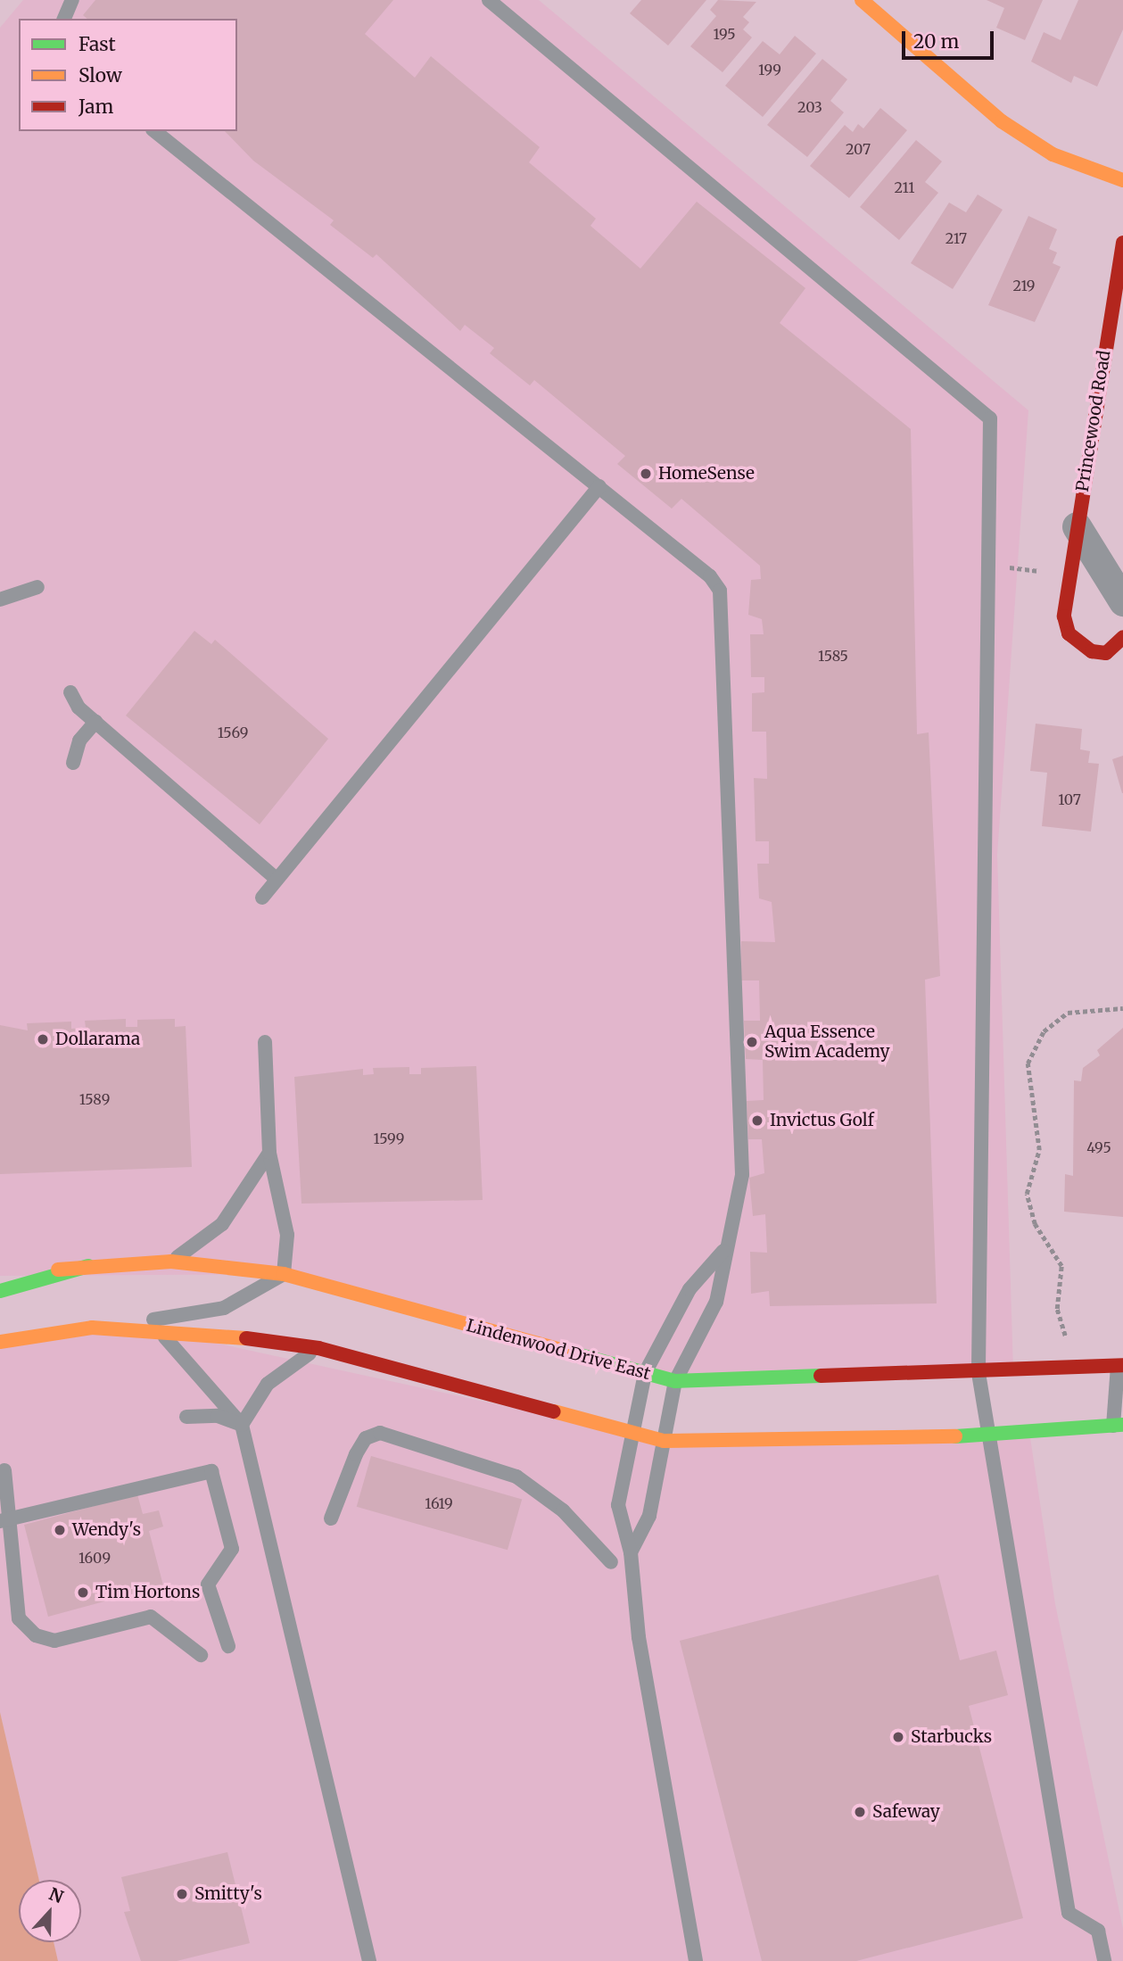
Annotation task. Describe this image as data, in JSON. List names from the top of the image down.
{
  "streets": {
    "street": ["Princewood Road", "Lindenwood Drive East"]
  },
  "places": [
    "HomeSense",
    "Dollarama",
    "Aqua Essence Swim Academy",
    "Invictus Golf",
    "Wendy's",
    "Tim Hortons",
    "Starbucks",
    "Safeway",
    "Smitty's"
  ],
  "house_numbers": [
    "195",
    "199",
    "203",
    "207",
    "211",
    "217",
    "219",
    "1585",
    "1569",
    "107",
    "1589",
    "1599",
    "495",
    "1619",
    "1609"
  ],
  "legend": ["Fast", "Slow", "Jam"],
  "scale_bar": "20 m",
  "north": "top"
}
